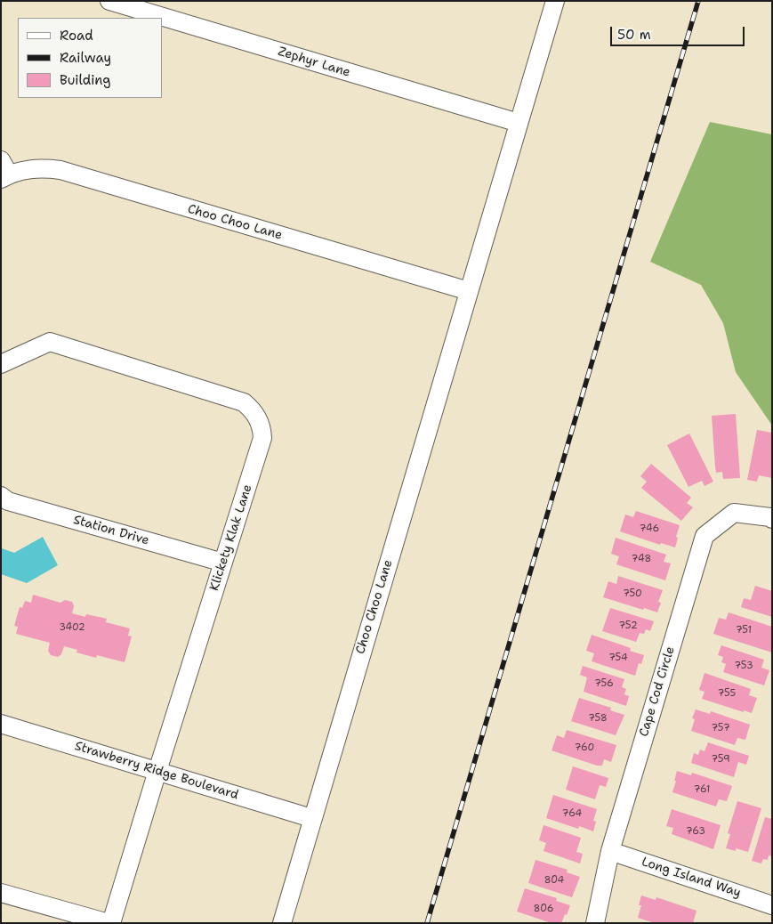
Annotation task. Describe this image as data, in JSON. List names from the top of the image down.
{
  "streets": {
    "street": [
      "Zephyr Lane",
      "Choo Choo Lane",
      "Station Drive",
      "Klickety Klak Lane",
      "Cape Cod Circle",
      "Strawberry Ridge Boulevard",
      "Long Island Way"
    ]
  },
  "crossings": [
    ["Zephyr Lane", "Choo Choo Lane"],
    ["Choo Choo Lane", "Strawberry Ridge Boulevard"],
    ["Station Drive", "Klickety Klak Lane"],
    ["Klickety Klak Lane", "Strawberry Ridge Boulevard"],
    ["Cape Cod Circle", "Long Island Way"]
  ],
  "house_numbers": [
    "746",
    "748",
    "750",
    "752",
    "3402",
    "751",
    "754",
    "753",
    "756",
    "755",
    "758",
    "757",
    "760",
    "759",
    "761",
    "764",
    "763",
    "804",
    "806"
  ],
  "legend": ["Road", "Railway", "Building"],
  "scale_bar": "50 m"
}
